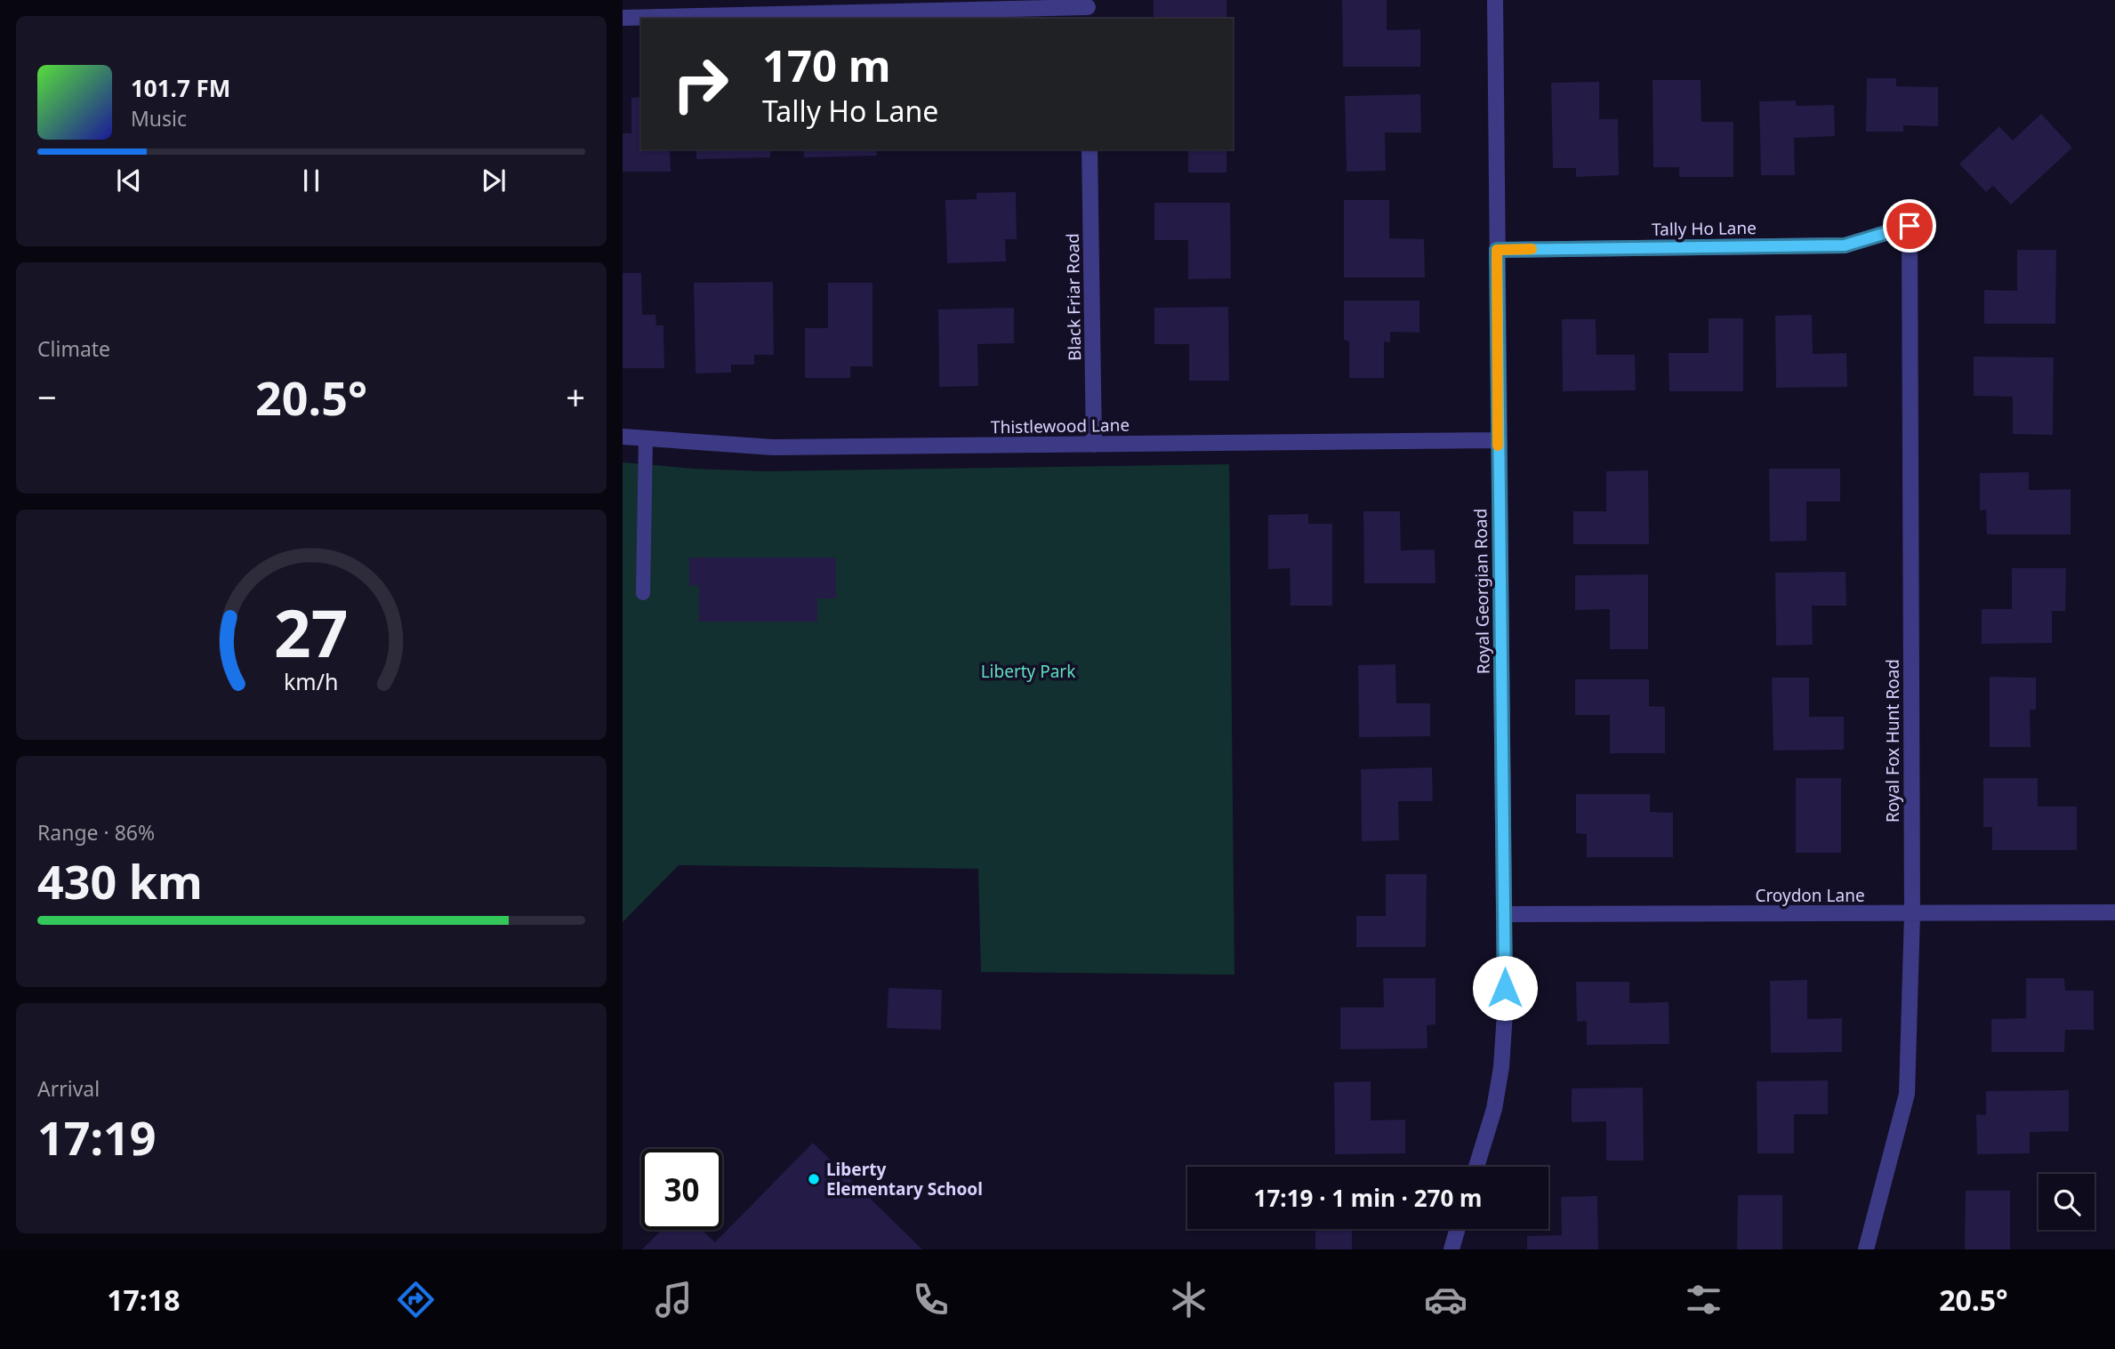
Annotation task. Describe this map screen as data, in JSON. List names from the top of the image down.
{
  "streets": {
    "street": [
      "Tally Ho Lane",
      "Black Friar Road",
      "Thistlewood Lane",
      "Royal Georgian Road",
      "Royal Fox Hunt Road",
      "Croydon Lane"
    ]
  },
  "crossings": [
    ["Tally Ho Lane", "Royal Georgian Road"],
    ["Tally Ho Lane", "Royal Fox Hunt Road"],
    ["Black Friar Road", "Thistlewood Lane"],
    ["Thistlewood Lane", "Royal Georgian Road"],
    ["Royal Georgian Road", "Croydon Lane"],
    ["Royal Fox Hunt Road", "Croydon Lane"]
  ],
  "parks": ["Liberty Park"],
  "places": ["Liberty Elementary School"],
  "page": {
    "turn": ["170 m", "Tally Ho Lane"],
    "song": ["101.7 FM", "Music"],
    "tile": [
      "Climate",
      ["Range · 86%", "430 km"],
      ["Arrival", "17:19"]
    ],
    "heat": ["−", "20.5°", "+"],
    "limit": "30",
    "trip": "17:19 · 1 min · 270 m",
    "tabs": ["17:18", "20.5°"],
    "gauge": ["27", "km/h"]
  }
}
